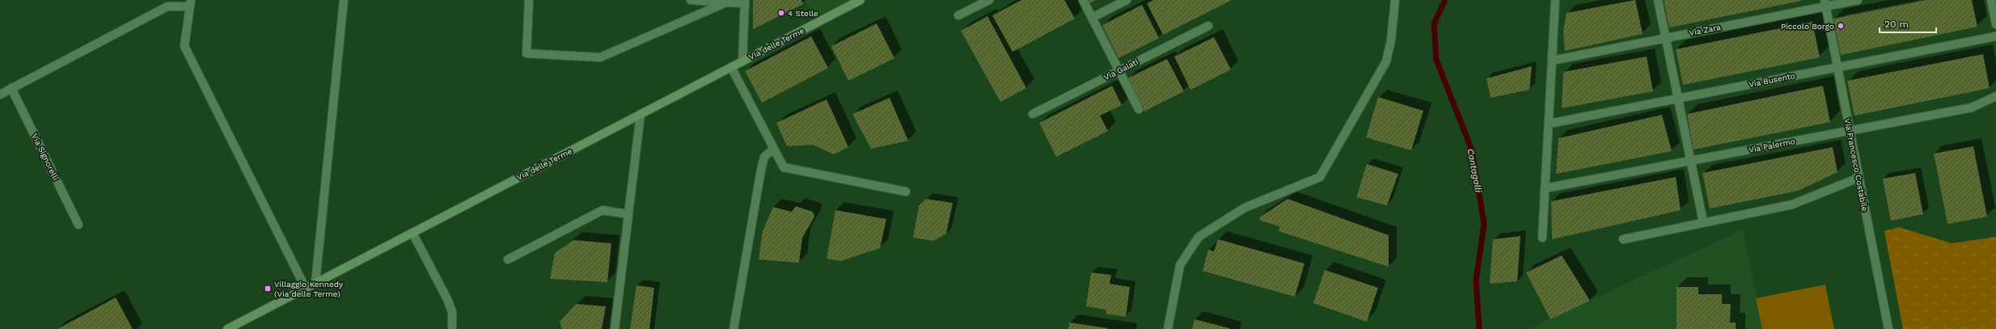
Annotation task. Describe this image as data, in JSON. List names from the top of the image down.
{
  "streets": {
    "main road": ["Via delle Terme"],
    "street": [
      "Via Zara",
      "Via Galati",
      "Via Busento",
      "Via Palermo",
      "Via Signorelli",
      "Via Francesco Costabile"
    ]
  },
  "crossings": [
    ["Via Zara", "Via Francesco Costabile"],
    ["Via Busento", "Via Francesco Costabile"],
    ["Via Palermo", "Via Francesco Costabile"]
  ],
  "water": ["Cantagalli"],
  "places": {
    "other": ["4 Stelle", "Piccolo Borgo"],
    "transit": ["Villaggio Kennedy (Via delle Terme)"]
  },
  "scale_bar": "20 m"
}
